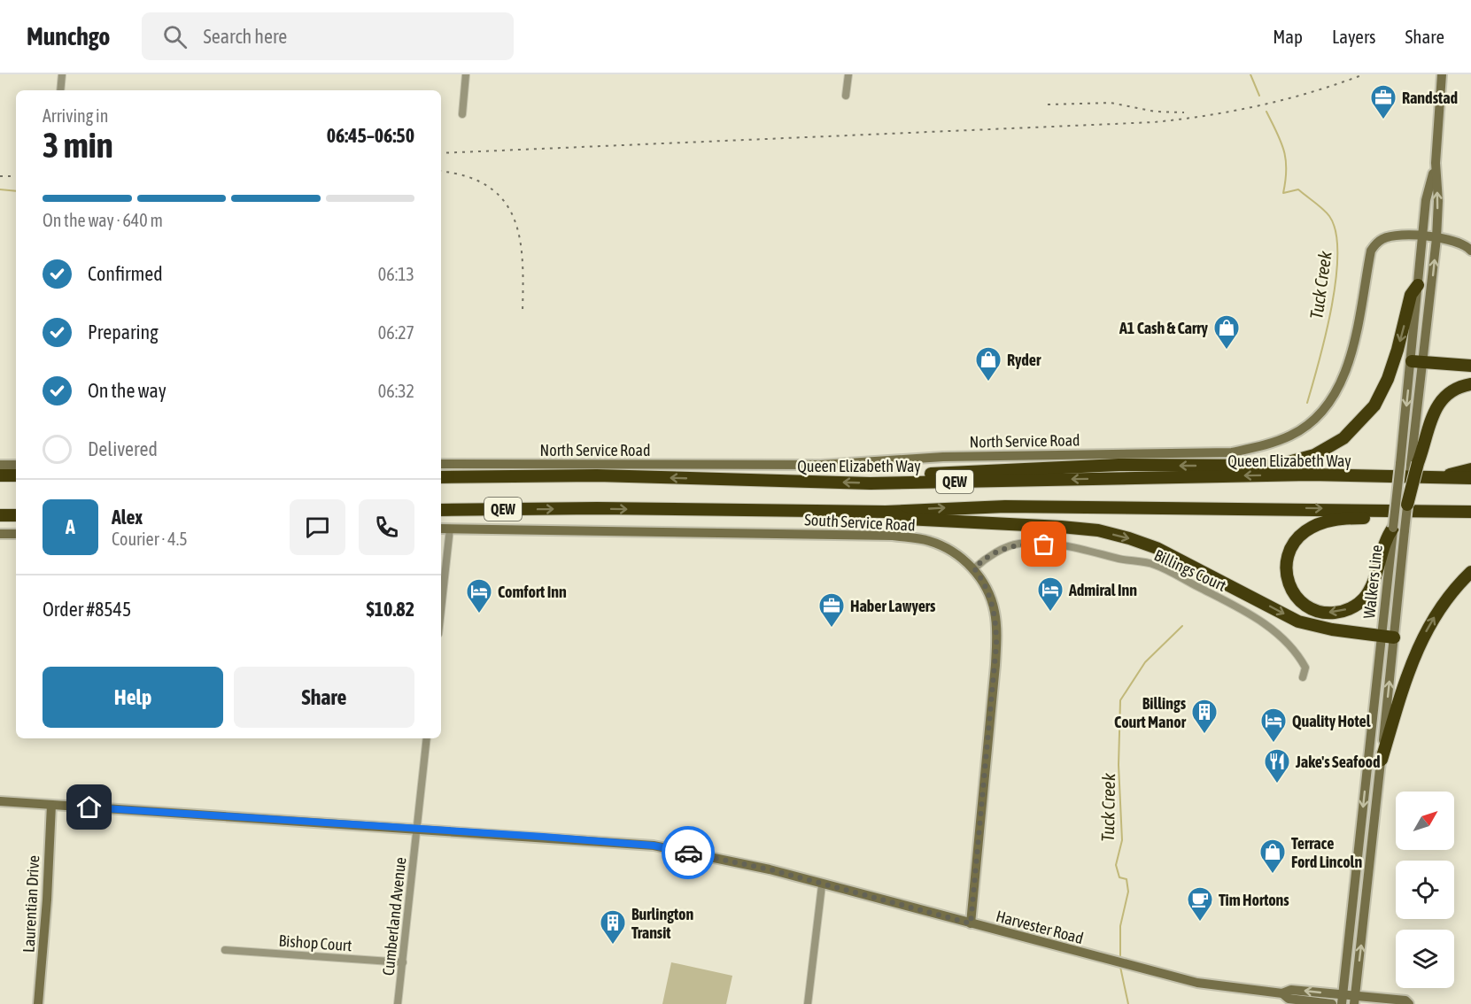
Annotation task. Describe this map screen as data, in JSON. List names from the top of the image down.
{
  "streets": {
    "highway": ["Queen Elizabeth Way", "QEW"],
    "main road": [
      "North Service Road",
      "South Service Road",
      "Walkers Line",
      "Laurentian Drive",
      "Harvester Road"
    ],
    "street": ["Billings Court", "Cumberland Avenue", "Bishop Court"]
  },
  "crossings": [
    ["North Service Road", "Walkers Line"],
    ["QEW", "Walkers Line"],
    ["South Service Road", "Billings Court"],
    ["South Service Road", "Harvester Road"],
    ["Walkers Line", "Harvester Road"],
    ["Laurentian Drive", "Harvester Road"],
    ["Cumberland Avenue", "Harvester Road"],
    ["Cumberland Avenue", "Bishop Court"]
  ],
  "water": ["Tuck Creek"],
  "places": {
    "office": ["Randstad", "Haber Lawyers"],
    "shop": ["A1 Cash & Carry", "Ryder", "Terrace Ford Lincoln"],
    "hotel": ["Admiral Inn", "Comfort Inn", "Quality Hotel"],
    "building": ["Billings Court Manor", "Burlington Transit"],
    "restaurant": ["Jake's Seafood"],
    "cafe": ["Tim Hortons"]
  },
  "north": "top right",
  "page": {
    "header": "Munchgo",
    "search": "Search here",
    "nav": ["Map", "Layers", "Share"],
    "heading": ["3 min", "Arriving in", "06:45–06:50"],
    "panel": [
      "Alex",
      "Courier · 4.5",
      "Order #8545",
      "$10.82"
    ],
    "bar": "On the way · 640 m",
    "list": [
      ["Confirmed", "06:13"],
      ["Preparing", "06:27"],
      ["On the way", "06:32"],
      "Delivered"
    ],
    "round": "A",
    "buttons": ["Help", "Share"]
  }
}
